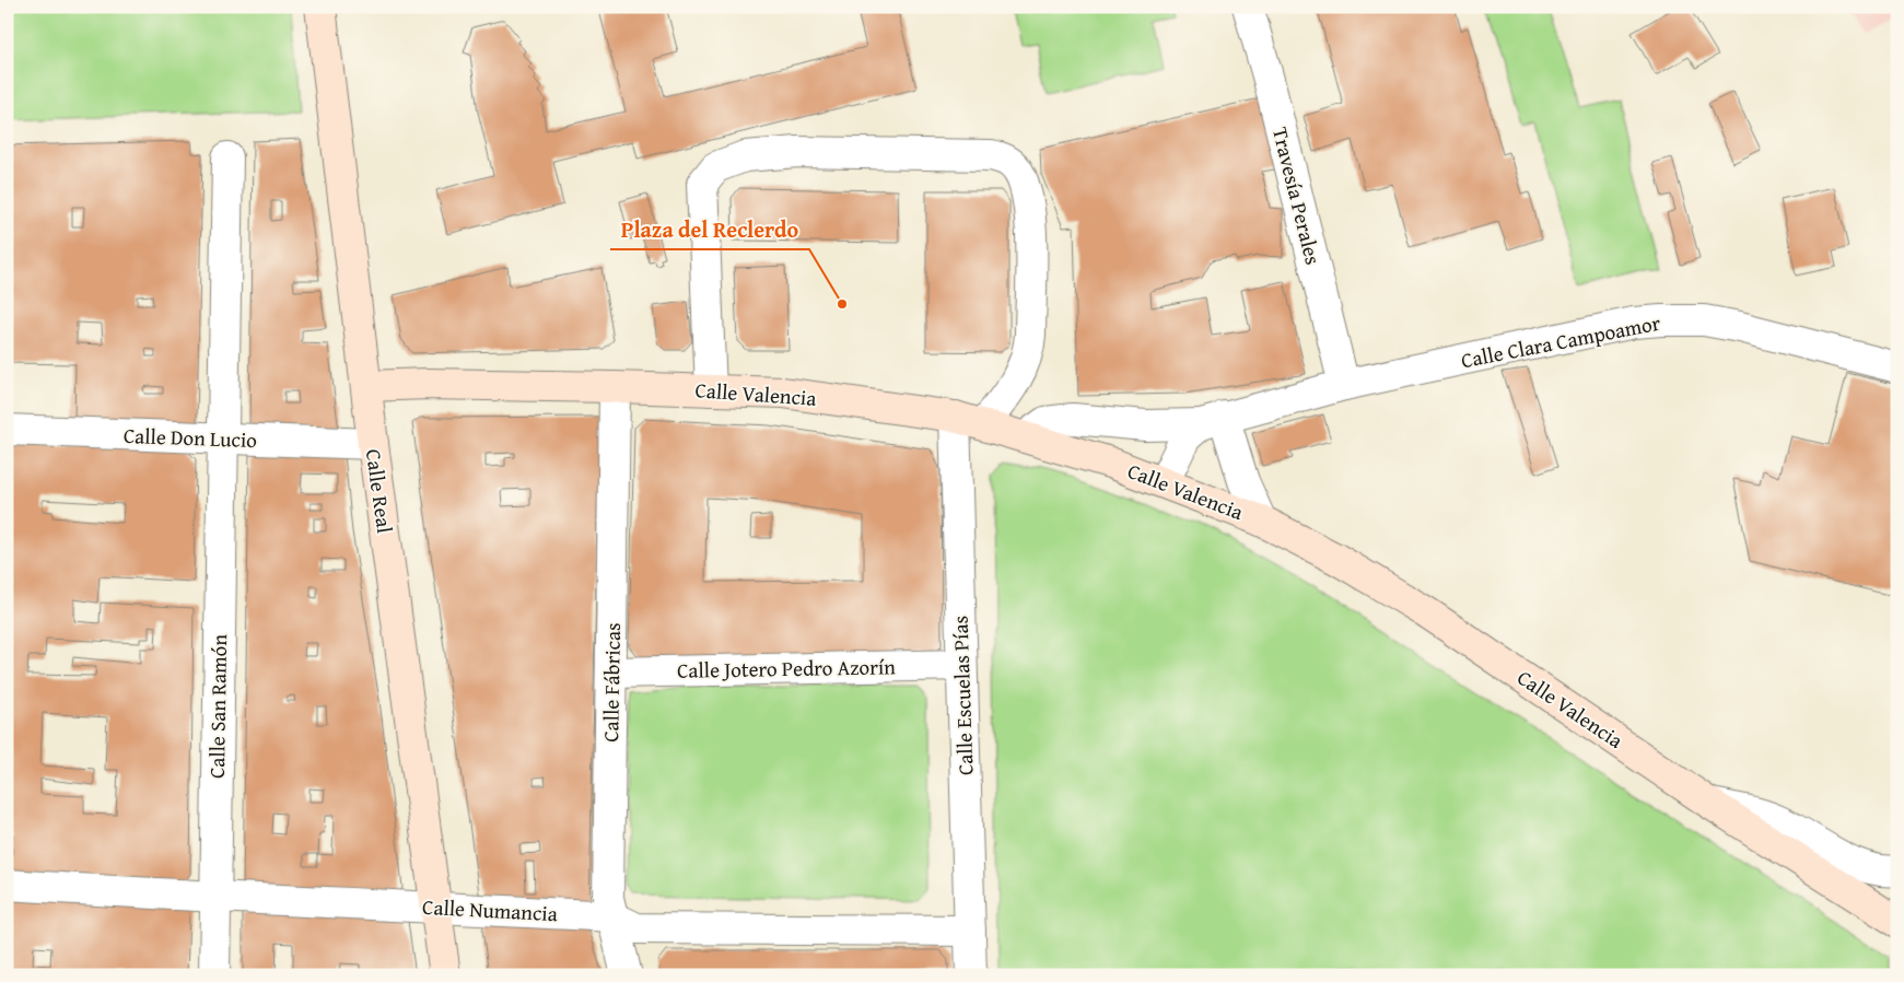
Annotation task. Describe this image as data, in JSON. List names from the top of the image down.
{
  "streets": {
    "main road": ["Calle Valencia", "Calle Real"],
    "street": [
      "Travesía Perales",
      "Calle Clara Campoamor",
      "Calle Don Lucio",
      "Calle Jotero Pedro Azorín",
      "Calle Fábricas",
      "Calle Escuelas Pías",
      "Calle San Ramón",
      "Calle Numancia"
    ]
  },
  "crossings": [
    ["Travesía Perales", "Calle Clara Campoamor"],
    ["Calle Clara Campoamor", "Calle Valencia"],
    ["Calle Valencia", "Calle Real"],
    ["Calle Valencia", "Calle Fábricas"],
    ["Calle Valencia", "Calle Escuelas Pías"],
    ["Calle Don Lucio", "Calle Real"],
    ["Calle Don Lucio", "Calle San Ramón"],
    ["Calle Real", "Calle Numancia"],
    ["Calle Jotero Pedro Azorín", "Calle Fábricas"],
    ["Calle Jotero Pedro Azorín", "Calle Escuelas Pías"],
    ["Calle Fábricas", "Calle Numancia"],
    ["Calle Escuelas Pías", "Calle Numancia"],
    ["Calle San Ramón", "Calle Numancia"]
  ],
  "places": ["Plaza del Reclerdo"]
}
